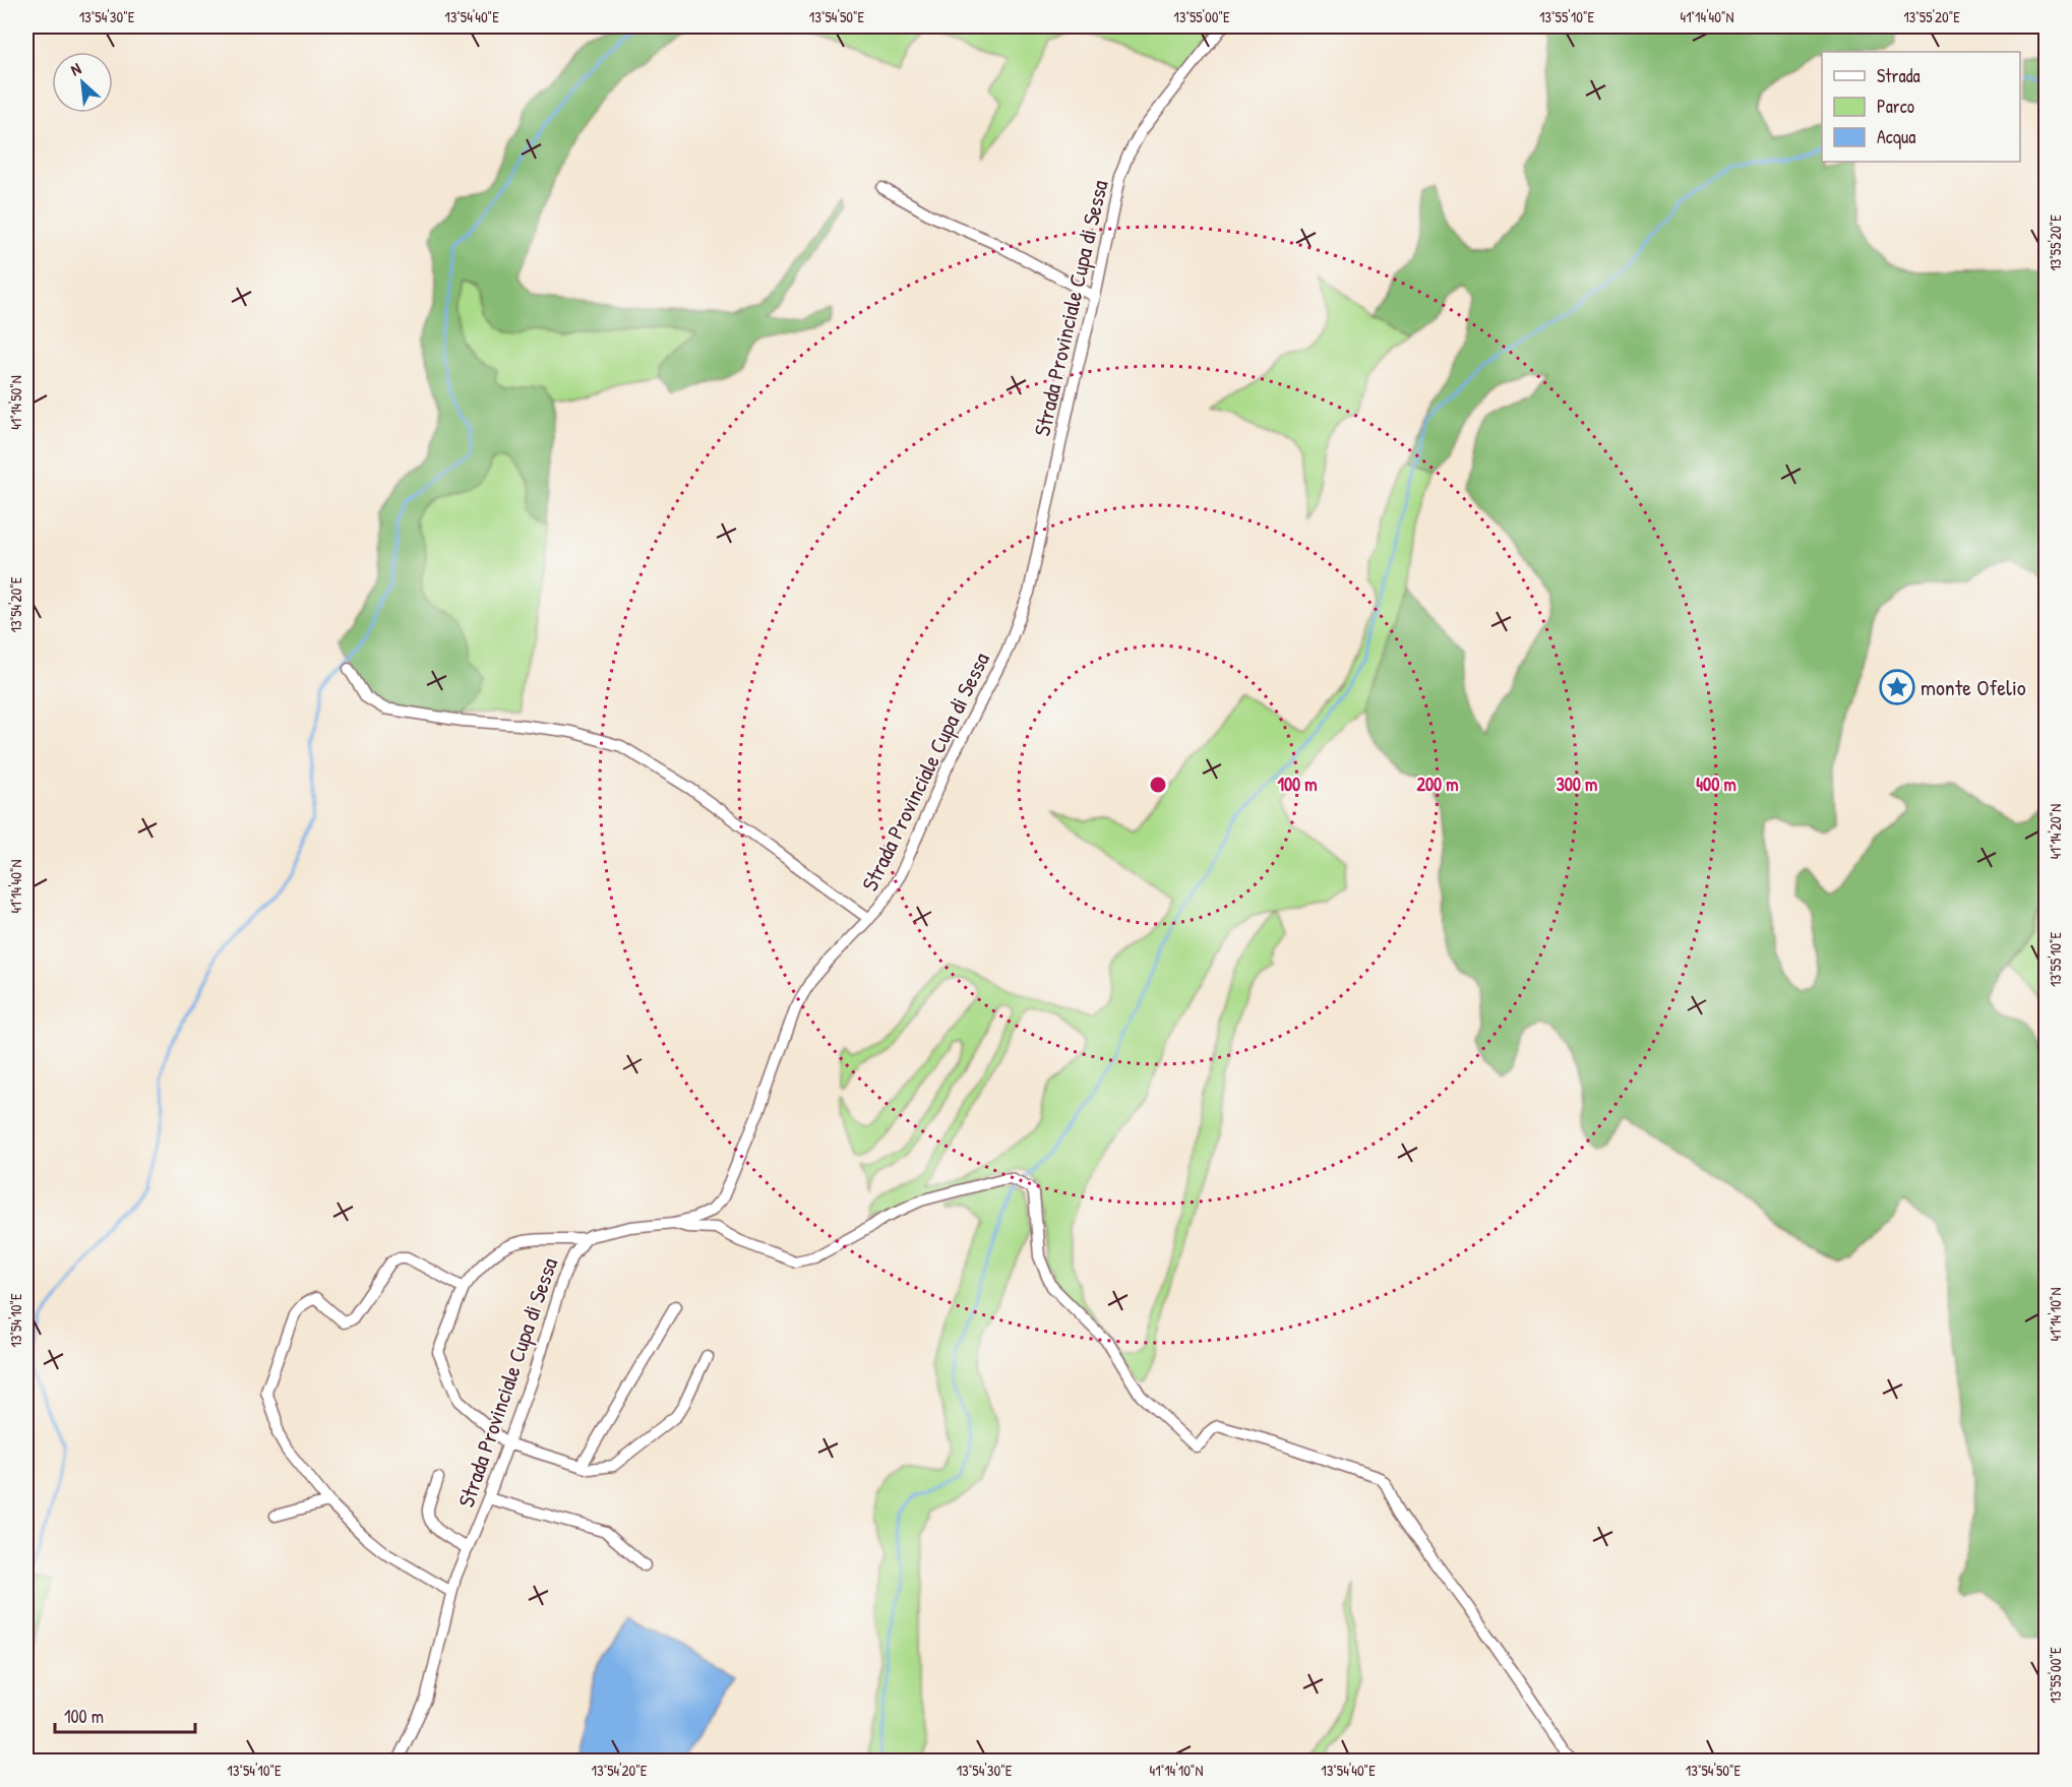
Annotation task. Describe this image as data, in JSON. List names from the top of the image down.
{
  "streets": {
    "street": ["Strada Provinciale Cupa di Sessa"]
  },
  "places": {
    "place": ["monte Ofelio"]
  },
  "legend": ["Strada", "Parco", "Acqua"],
  "scale_bar": "100 m",
  "north": "top left",
  "coordinates": [
    "13°54'30\"E",
    "13°54'40\"E",
    "13°54'50\"E",
    "13°55'00\"E",
    "13°55'10\"E",
    "41°14'40\"N",
    "13°55'20\"E",
    "41°14'50\"N",
    "13°54'20\"E",
    "41°14'20\"N",
    "41°14'10\"N",
    "13°54'10\"E"
  ],
  "rings": [
    "100 m",
    "200 m",
    "300 m",
    "400 m"
  ]
}
